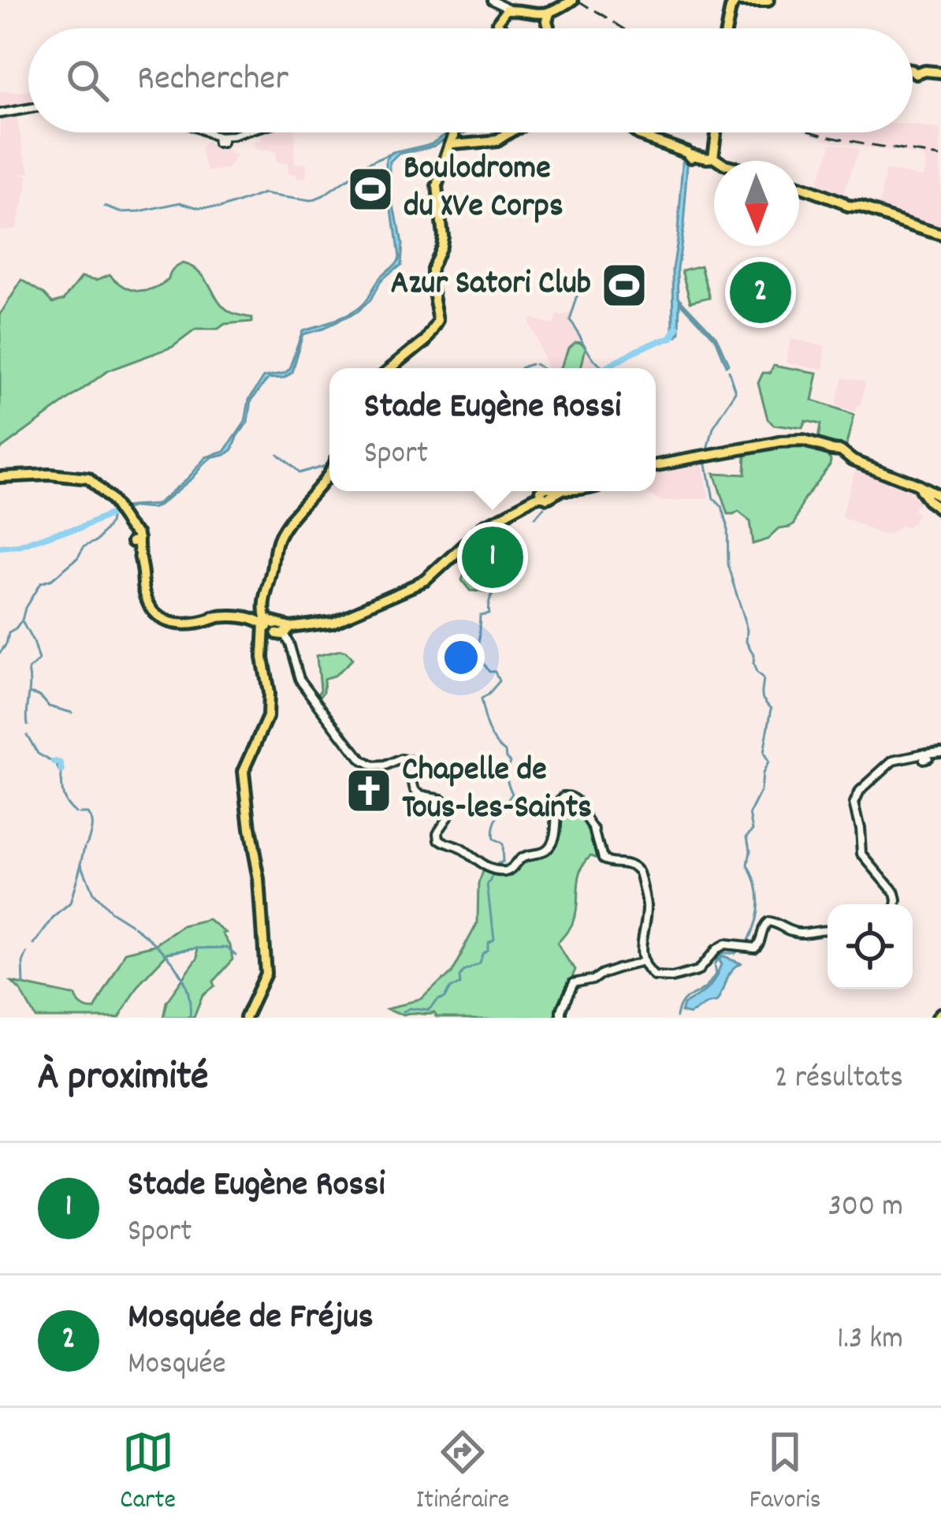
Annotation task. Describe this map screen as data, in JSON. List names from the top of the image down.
{
  "places": {
    "sports": ["Boulodrome du XVe Corps", "Azur Satori Club"],
    "church": ["Chapelle de Tous-les-Saints"]
  },
  "north": "bottom",
  "page": {
    "search": "Rechercher",
    "pins": ["2", "1"],
    "popup": ["Stade Eugène Rossi", "Sport"],
    "heading": ["À proximité", "2 résultats"],
    "list": [
      {
        "mark": "1",
        "name": "Stade Eugène Rossi",
        "note": "Sport",
        "value": "300 m"
      },
      {
        "mark": "2",
        "name": "Mosquée de Fréjus",
        "note": "Mosquée",
        "value": "1.3 km"
      }
    ],
    "nav": ["Carte", "Itinéraire", "Favoris"]
  }
}
